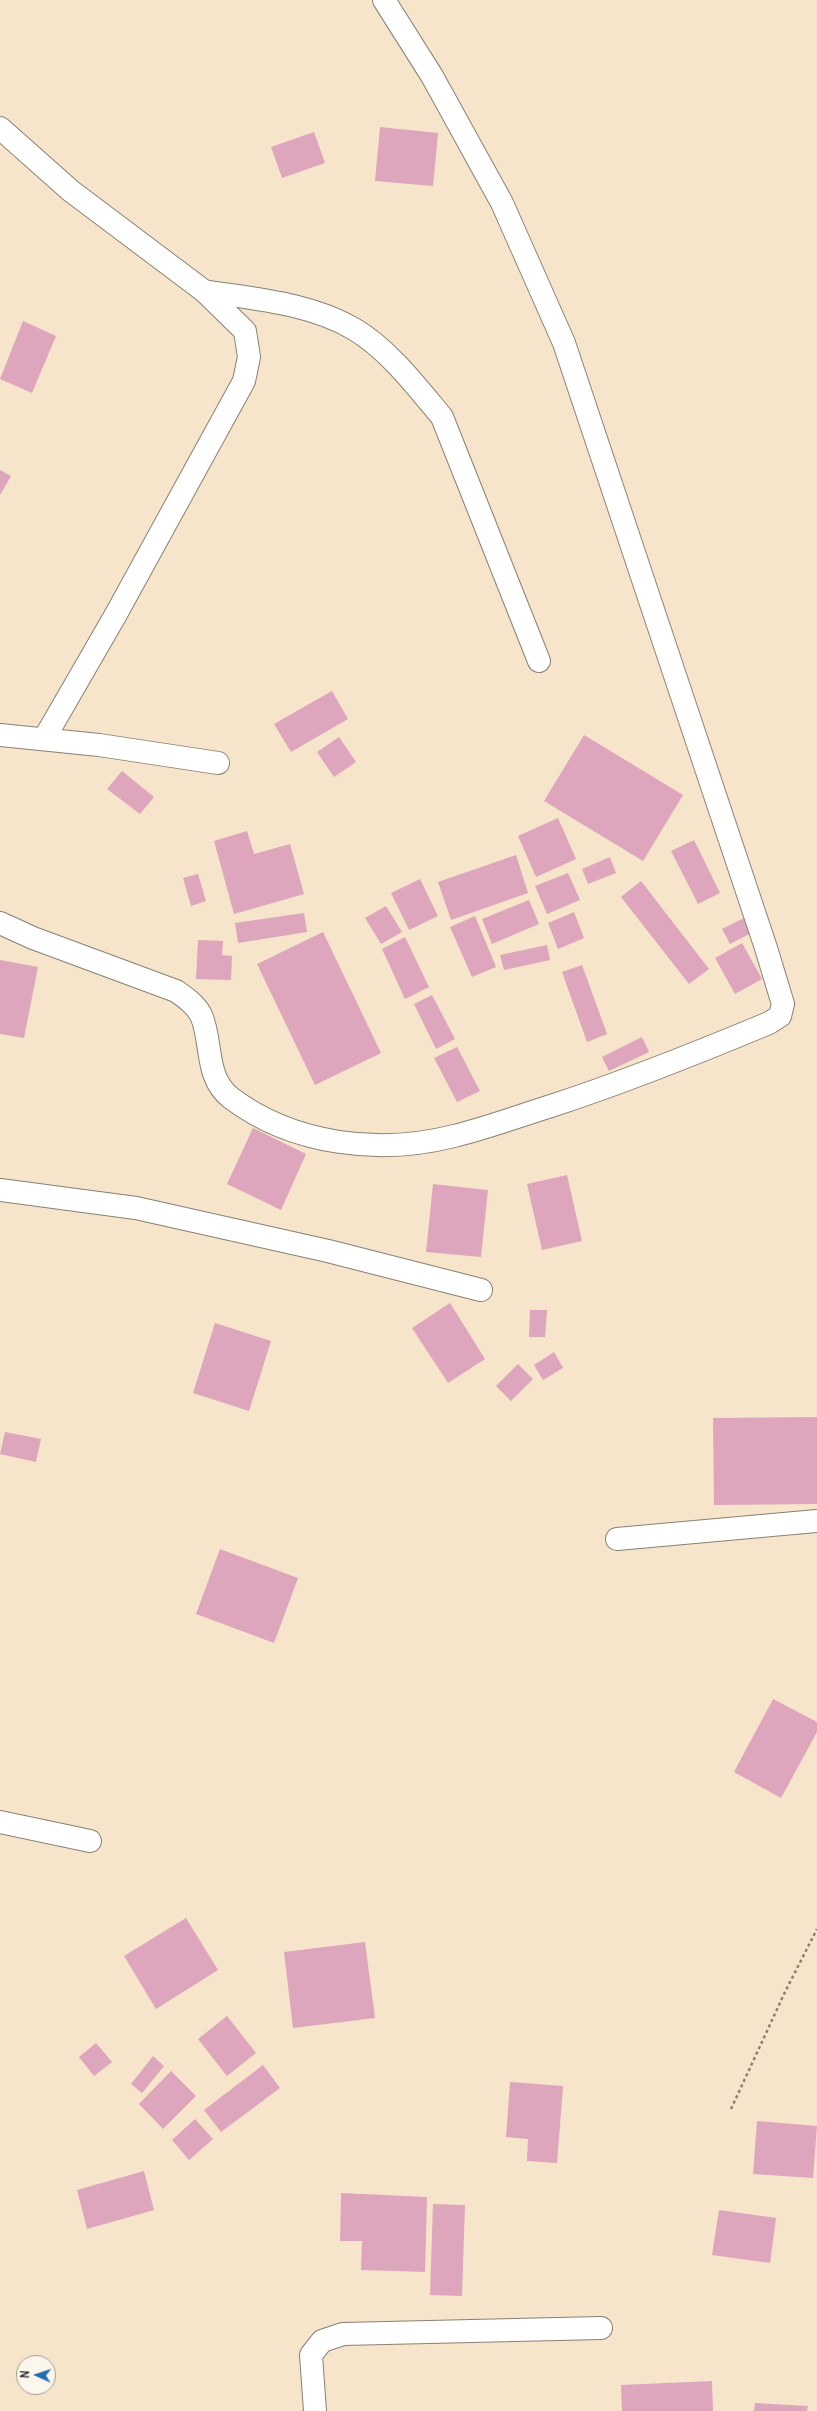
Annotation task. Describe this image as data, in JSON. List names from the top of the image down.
{
  "north": "left"
}
